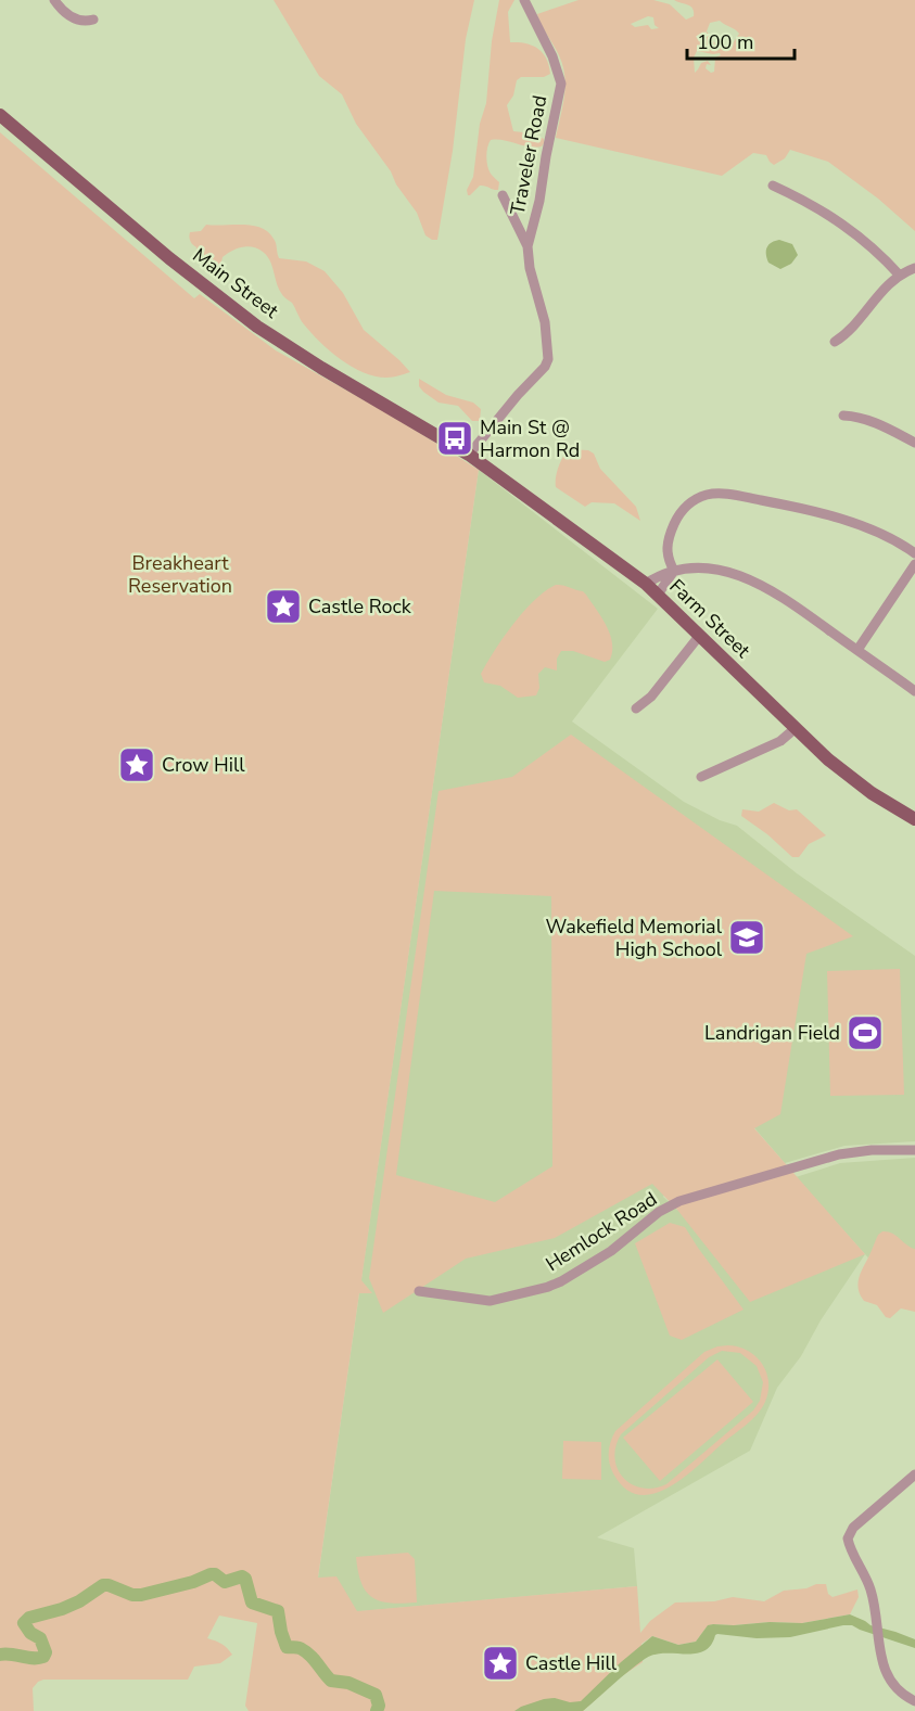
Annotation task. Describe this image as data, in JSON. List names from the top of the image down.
{
  "streets": {
    "main road": ["Main Street", "Farm Street"],
    "street": ["Traveler Road", "Hemlock Road"]
  },
  "crossings": [
    ["Main Street", "Farm Street"]
  ],
  "parks": ["Breakheart Reservation"],
  "places": {
    "bus stop": ["Main St @ Harmon Rd"],
    "place": ["Castle Rock", "Crow Hill", "Castle Hill"],
    "school or university": ["Wakefield Memorial High School"],
    "sports": ["Landrigan Field"]
  },
  "scale_bar": "100 m"
}
